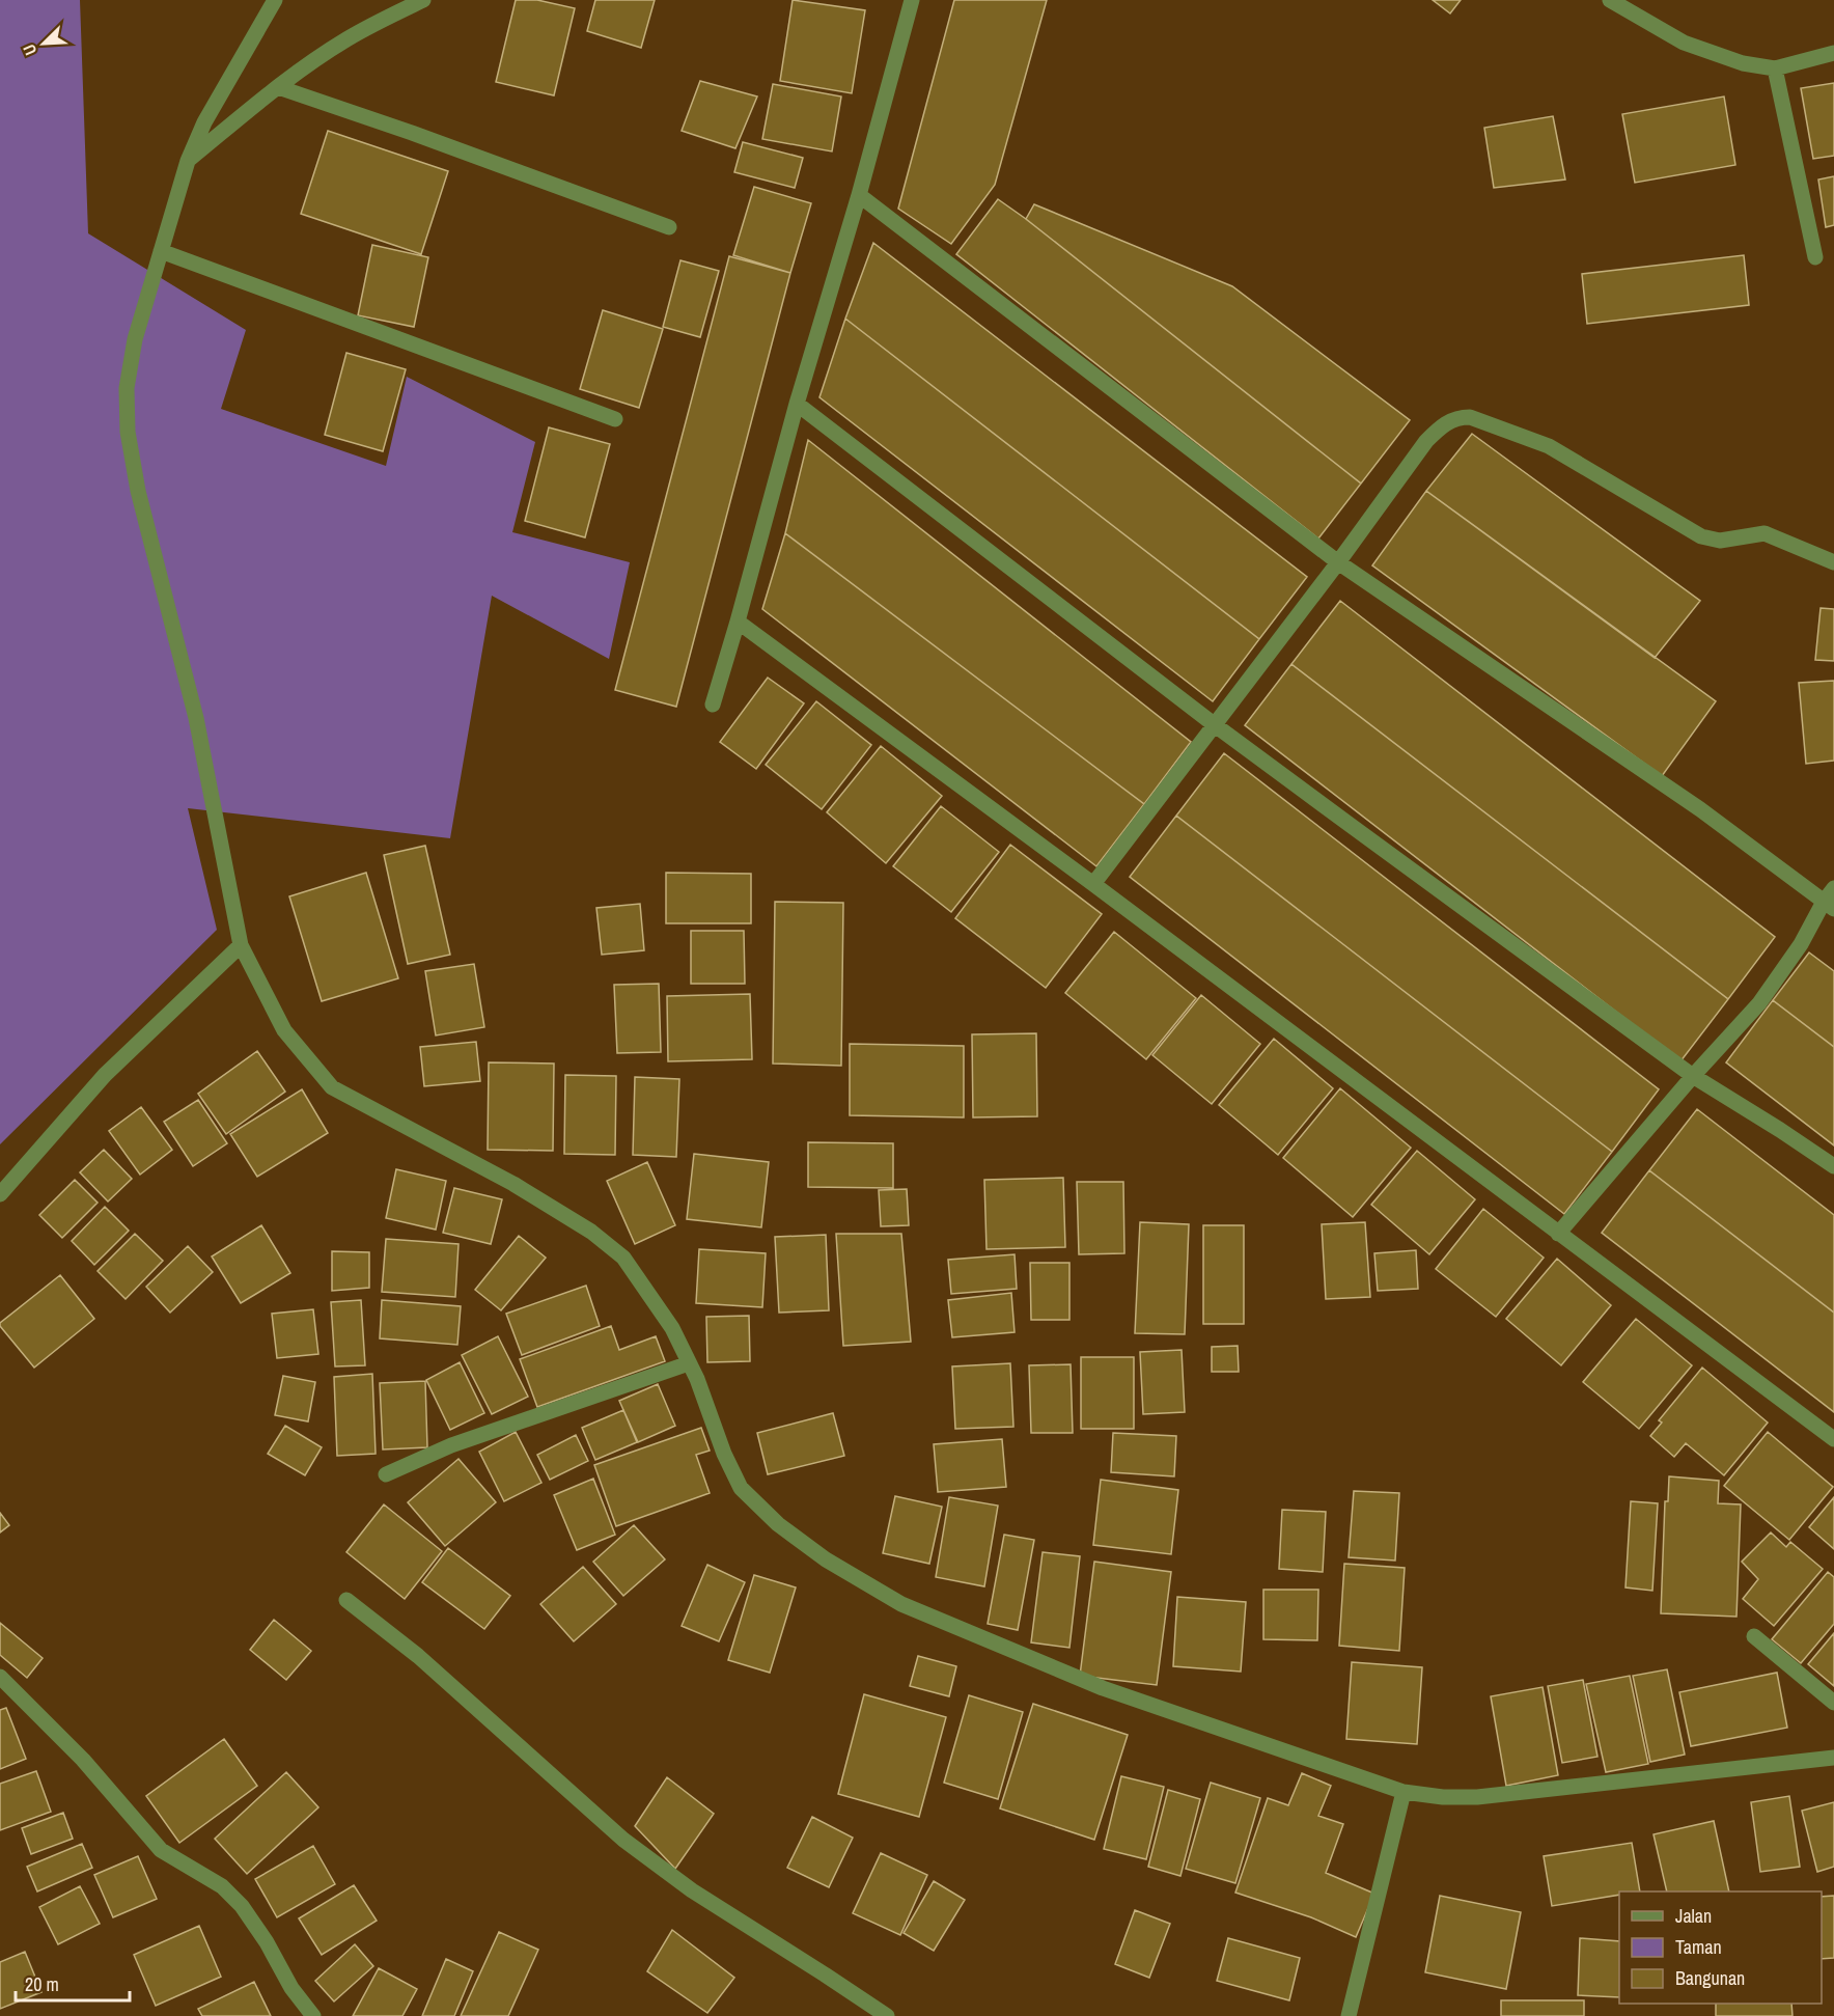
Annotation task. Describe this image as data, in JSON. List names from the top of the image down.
{
  "legend": ["Jalan", "Taman", "Bangunan"],
  "scale_bar": "20 m",
  "north": "bottom left"
}
